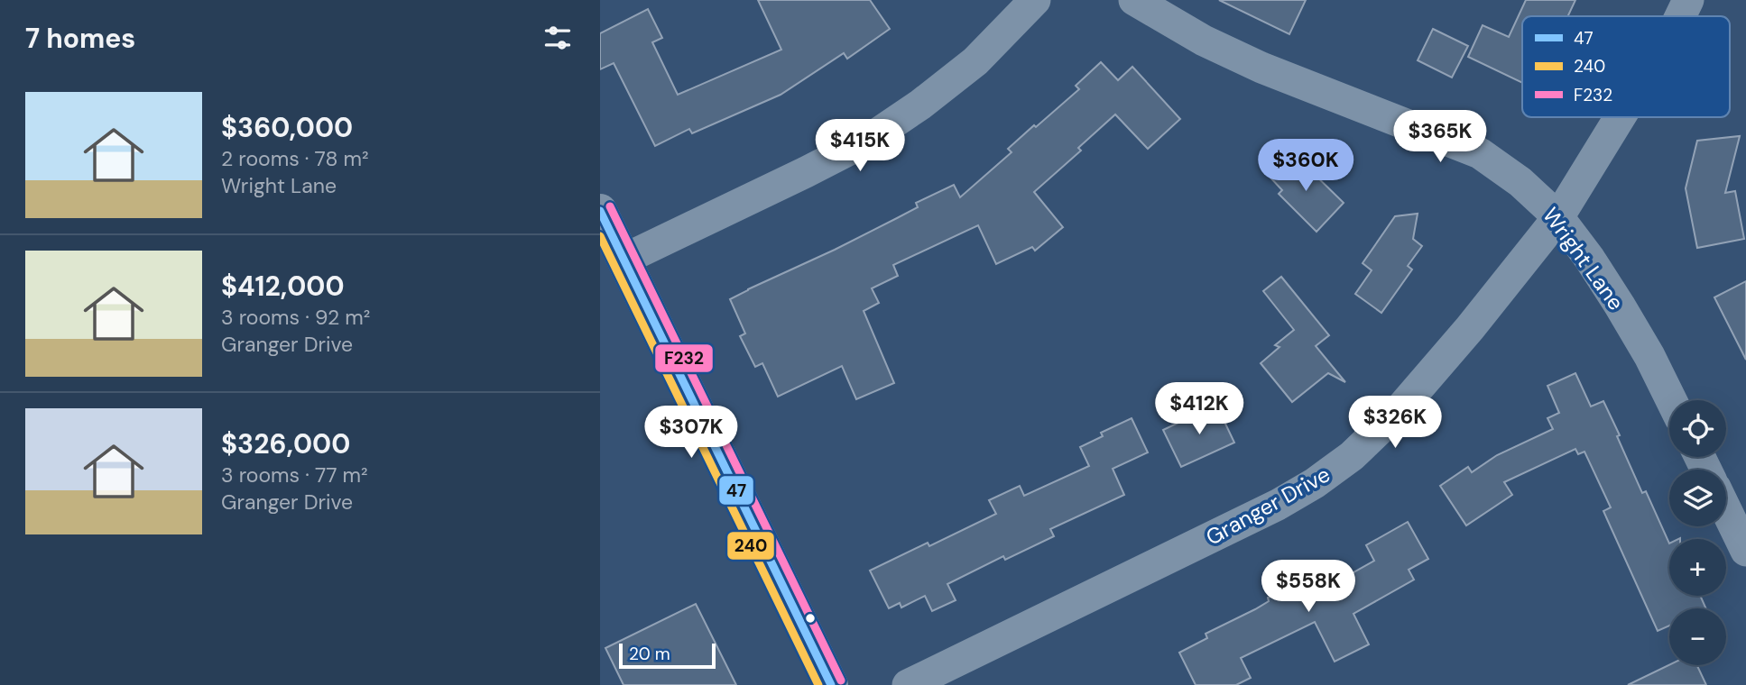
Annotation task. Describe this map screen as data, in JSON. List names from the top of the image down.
{
  "streets": {
    "street": ["Wright Lane", "Granger Drive"]
  },
  "crossings": [
    ["Wright Lane", "Granger Drive"]
  ],
  "lines": ["transit line F232", "transit line 47", "transit line 240"],
  "legend": ["47", "240", "F232"],
  "scale_bar": "20 m",
  "page": {
    "heading": "7 homes",
    "list": [
      {
        "name": "$360,000",
        "note": "2 rooms · 78 m² · Wright Lane"
      },
      {
        "name": "$412,000",
        "note": "3 rooms · 92 m² · Granger Drive"
      },
      {
        "name": "$326,000",
        "note": "3 rooms · 77 m² · Granger Drive"
      }
    ],
    "price": [
      "$365K",
      "$415K",
      "$360K",
      "$412K",
      "$326K",
      "$307K",
      "$558K"
    ],
    "map_buttons": ["+", "−"],
    "scale": "20 m"
  }
}
